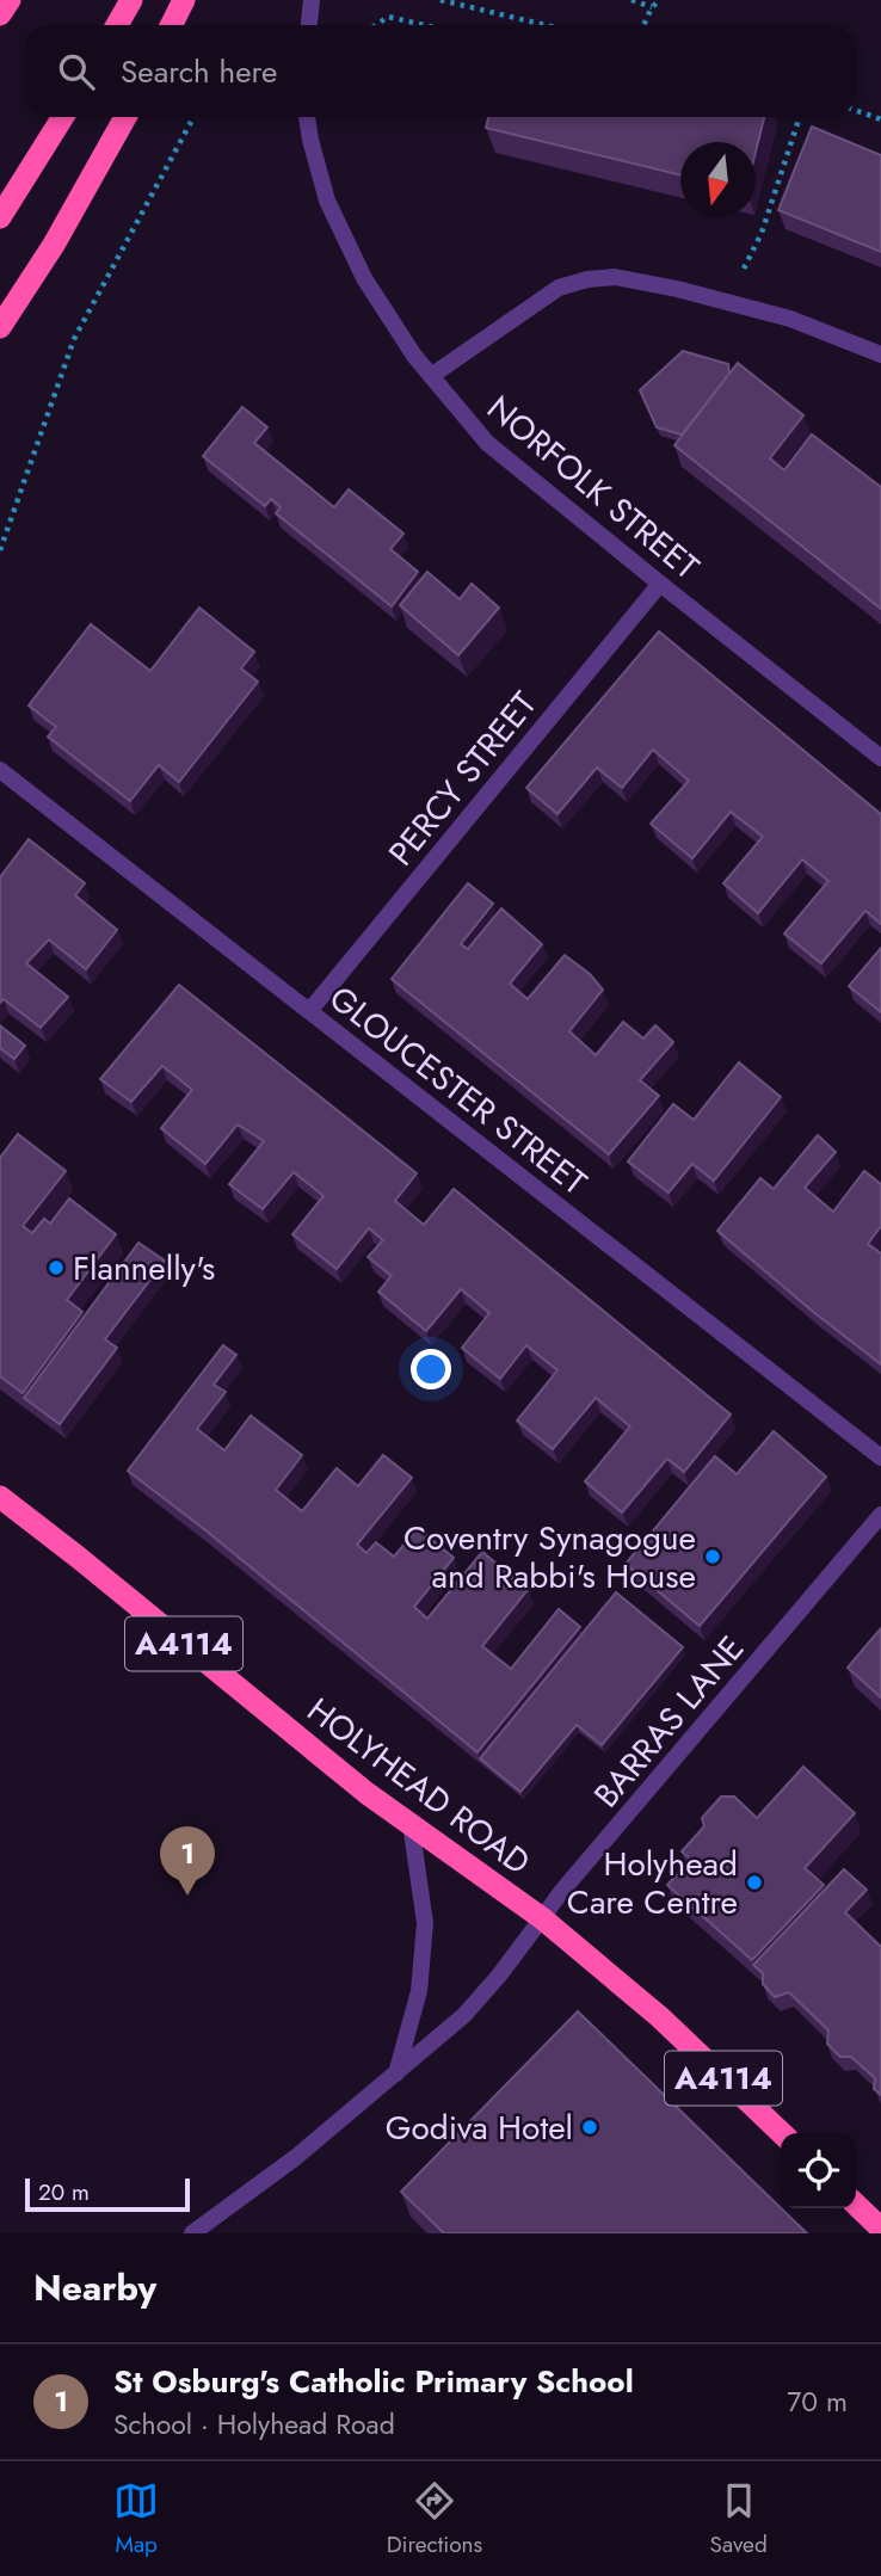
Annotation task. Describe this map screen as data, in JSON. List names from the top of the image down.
{
  "streets": {
    "highway": ["A4114", "HOLYHEAD ROAD"],
    "street": [
      "NORFOLK STREET",
      "PERCY STREET",
      "GLOUCESTER STREET",
      "BARRAS LANE"
    ]
  },
  "crossings": [
    ["NORFOLK STREET", "PERCY STREET"],
    ["PERCY STREET", "GLOUCESTER STREET"],
    ["BARRAS LANE", "HOLYHEAD ROAD"]
  ],
  "places": [
    "Flannelly's",
    "Coventry Synagogue and Rabbi's House",
    "Holyhead Care Centre",
    "Godiva Hotel"
  ],
  "scale_bar": "20 m",
  "north": "bottom",
  "page": {
    "search": "Search here",
    "pins": "1",
    "scale": "20 m",
    "heading": "Nearby",
    "list": [
      {
        "mark": "1",
        "name": "St Osburg's Catholic Primary School",
        "note": "School · Holyhead Road",
        "value": "70 m"
      }
    ],
    "nav": ["Map", "Directions", "Saved"]
  }
}
